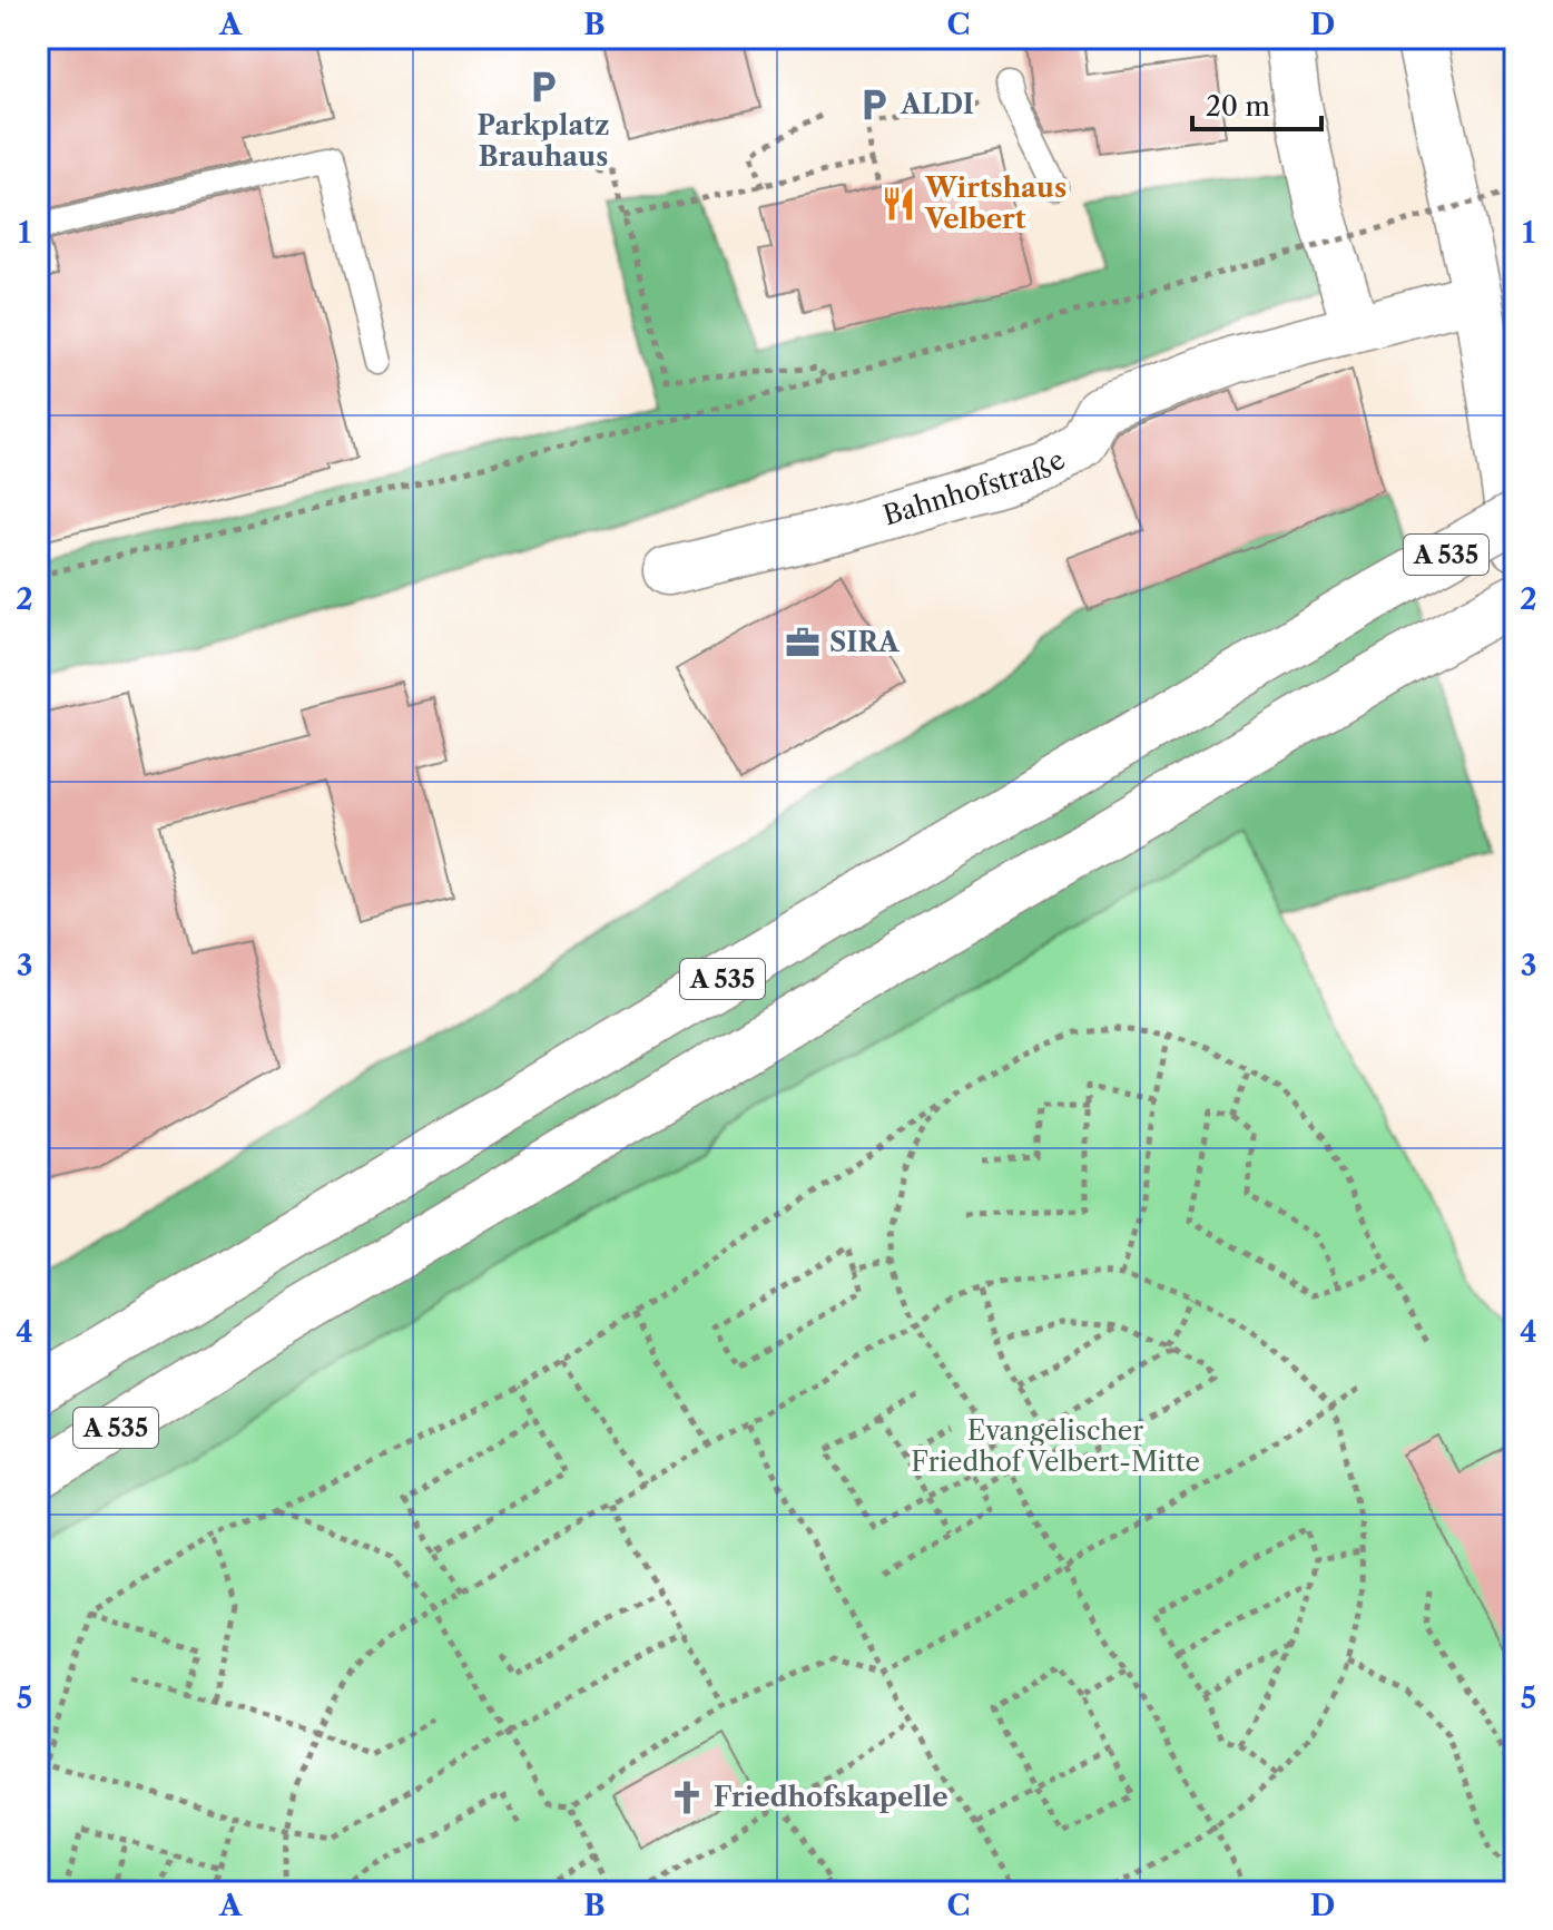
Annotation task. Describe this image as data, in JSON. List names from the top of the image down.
{
  "streets": {
    "main road": ["A 535"],
    "street": ["Bahnhofstraße"]
  },
  "parks": ["Evangelischer Friedhof Velbert-Mitte"],
  "places": {
    "parking": ["Parkplatz Brauhaus", "ALDI"],
    "restaurant": ["Wirtshaus Velbert"],
    "office": ["SIRA"],
    "church": ["Friedhofskapelle"]
  },
  "scale_bar": "20 m",
  "grid": {
    "columns": [
      "A",
      "B",
      "C",
      "D"
    ],
    "rows": [
      "1",
      "2",
      "3",
      "4",
      "5"
    ]
  }
}
